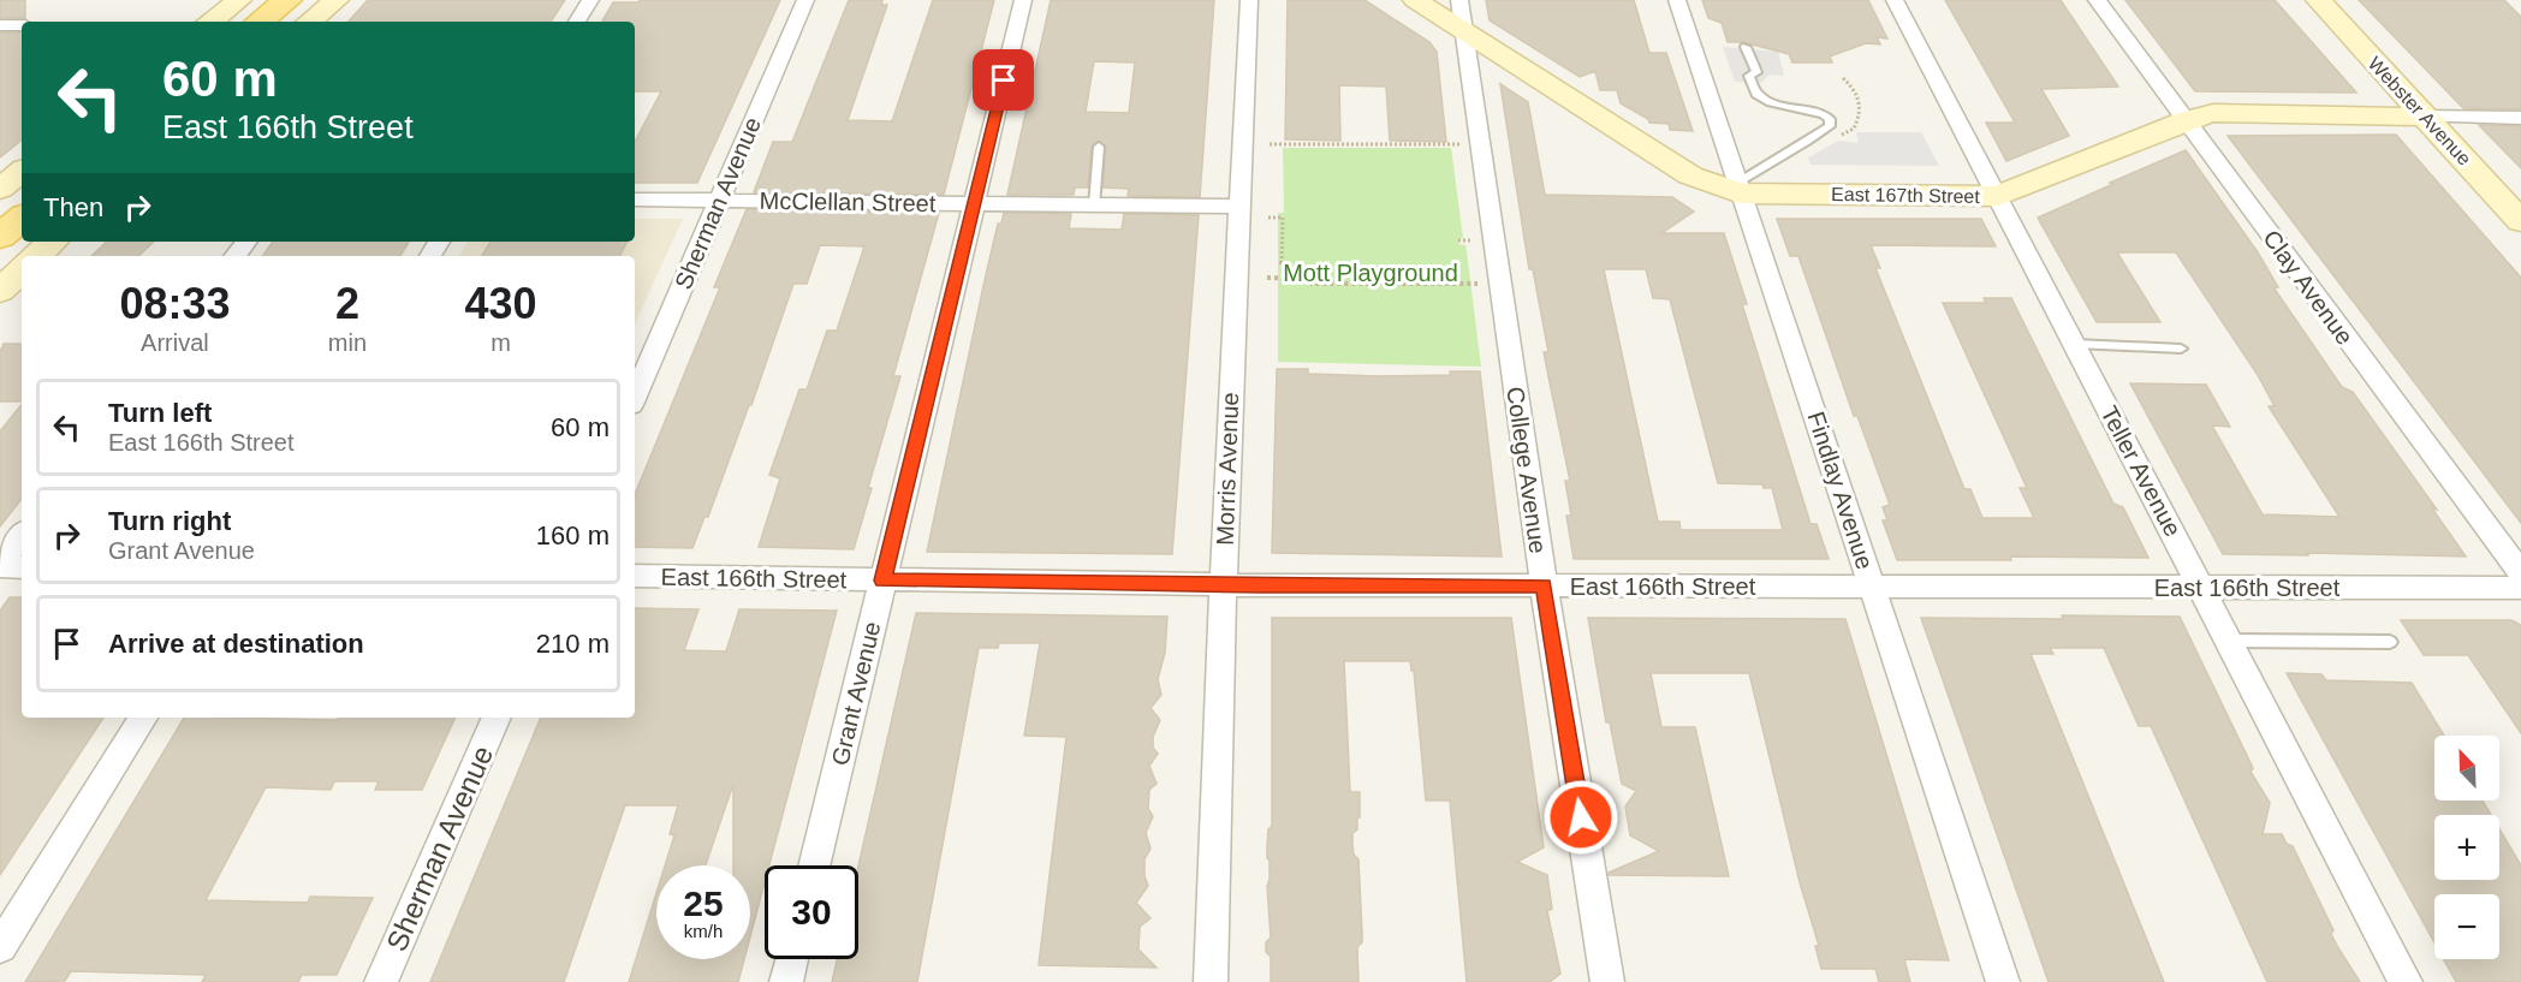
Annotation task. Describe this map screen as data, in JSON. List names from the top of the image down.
{
  "streets": {
    "street": [
      "Webster Avenue",
      "East 167th Street",
      "McClellan Street",
      "Sherman Avenue",
      "Clay Avenue",
      "Morris Avenue",
      "College Avenue",
      "Teller Avenue",
      "Findlay Avenue",
      "East 166th Street",
      "Grant Avenue"
    ]
  },
  "crossings": [
    ["Webster Avenue", "East 167th Street"],
    ["East 167th Street", "Clay Avenue"],
    ["East 167th Street", "College Avenue"],
    ["East 167th Street", "Teller Avenue"],
    ["East 167th Street", "Findlay Avenue"],
    ["McClellan Street", "Sherman Avenue"],
    ["McClellan Street", "Morris Avenue"],
    ["McClellan Street", "Grant Avenue"],
    ["Morris Avenue", "East 166th Street"],
    ["College Avenue", "East 166th Street"],
    ["Teller Avenue", "East 166th Street"],
    ["Findlay Avenue", "East 166th Street"],
    ["East 166th Street", "Grant Avenue"]
  ],
  "parks": ["Mott Playground"],
  "north": "top left",
  "page": {
    "turn": ["60 m", "East 166th Street"],
    "then": "Then",
    "eta": [
      "08:33",
      "Arrival",
      "2",
      "min",
      "430",
      "m"
    ],
    "list": [
      {
        "name": "Turn left",
        "note": "East 166th Street",
        "value": "60 m"
      },
      {
        "name": "Turn right",
        "note": "Grant Avenue",
        "value": "160 m"
      },
      {
        "name": "Arrive at destination",
        "value": "210 m"
      }
    ],
    "map_buttons": ["+", "−"],
    "speed": "25 km/h",
    "limit": "30"
  }
}
